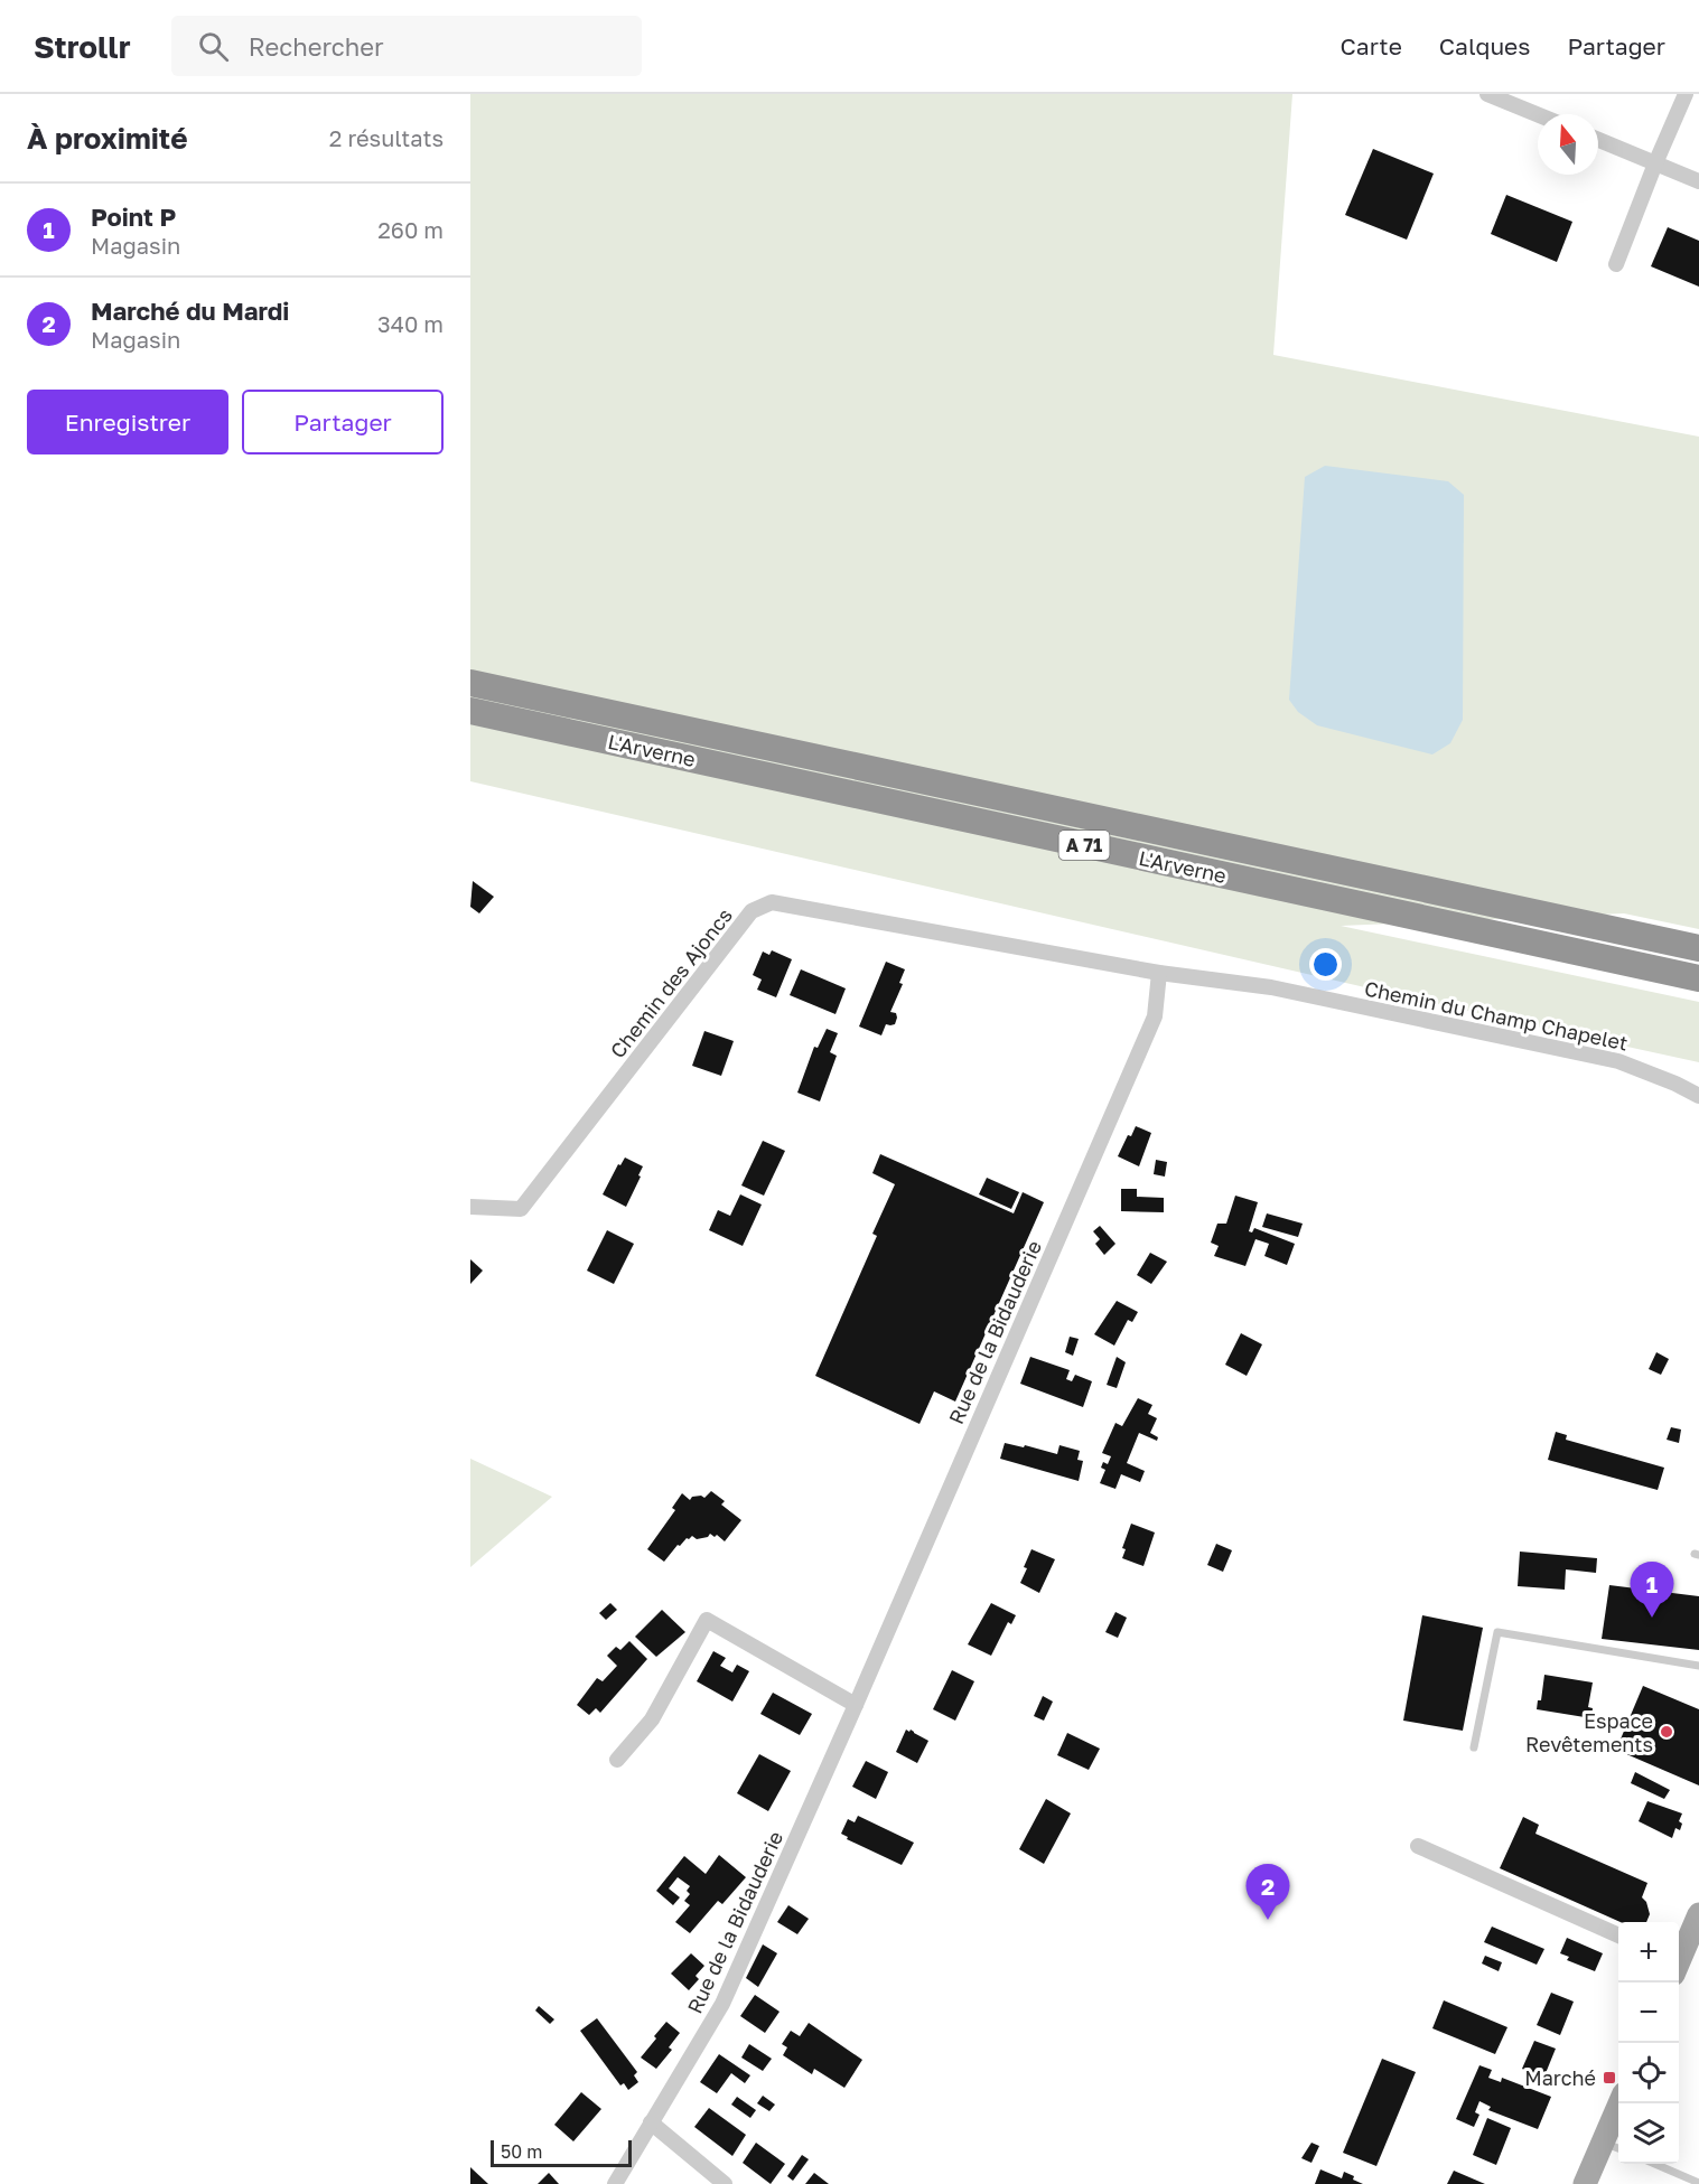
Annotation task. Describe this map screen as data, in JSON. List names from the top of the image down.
{
  "streets": {
    "highway": ["L'Arverne", "A 71"],
    "street": ["Chemin des Ajoncs", "Chemin du Champ Chapelet", "Rue de la Bidauderie"]
  },
  "crossings": [
    ["Chemin des Ajoncs", "Chemin du Champ Chapelet"],
    ["Chemin des Ajoncs", "Rue de la Bidauderie"],
    ["Chemin du Champ Chapelet", "Rue de la Bidauderie"]
  ],
  "places": {
    "other": ["Espace Revêtements"],
    "transit": ["Marché"]
  },
  "scale_bar": "50 m",
  "north": "top",
  "page": {
    "header": "Strollr",
    "search": "Rechercher",
    "nav": ["Carte", "Calques", "Partager"],
    "heading": ["À proximité", "2 résultats"],
    "list": [
      {
        "mark": "1",
        "name": "Point P",
        "note": "Magasin",
        "value": "260 m"
      },
      {
        "mark": "2",
        "name": "Marché du Mardi",
        "note": "Magasin",
        "value": "340 m"
      }
    ],
    "buttons": ["Enregistrer", "Partager"],
    "pins": ["1", "2"],
    "map_buttons": ["+", "−"],
    "scale": "50 m"
  }
}
